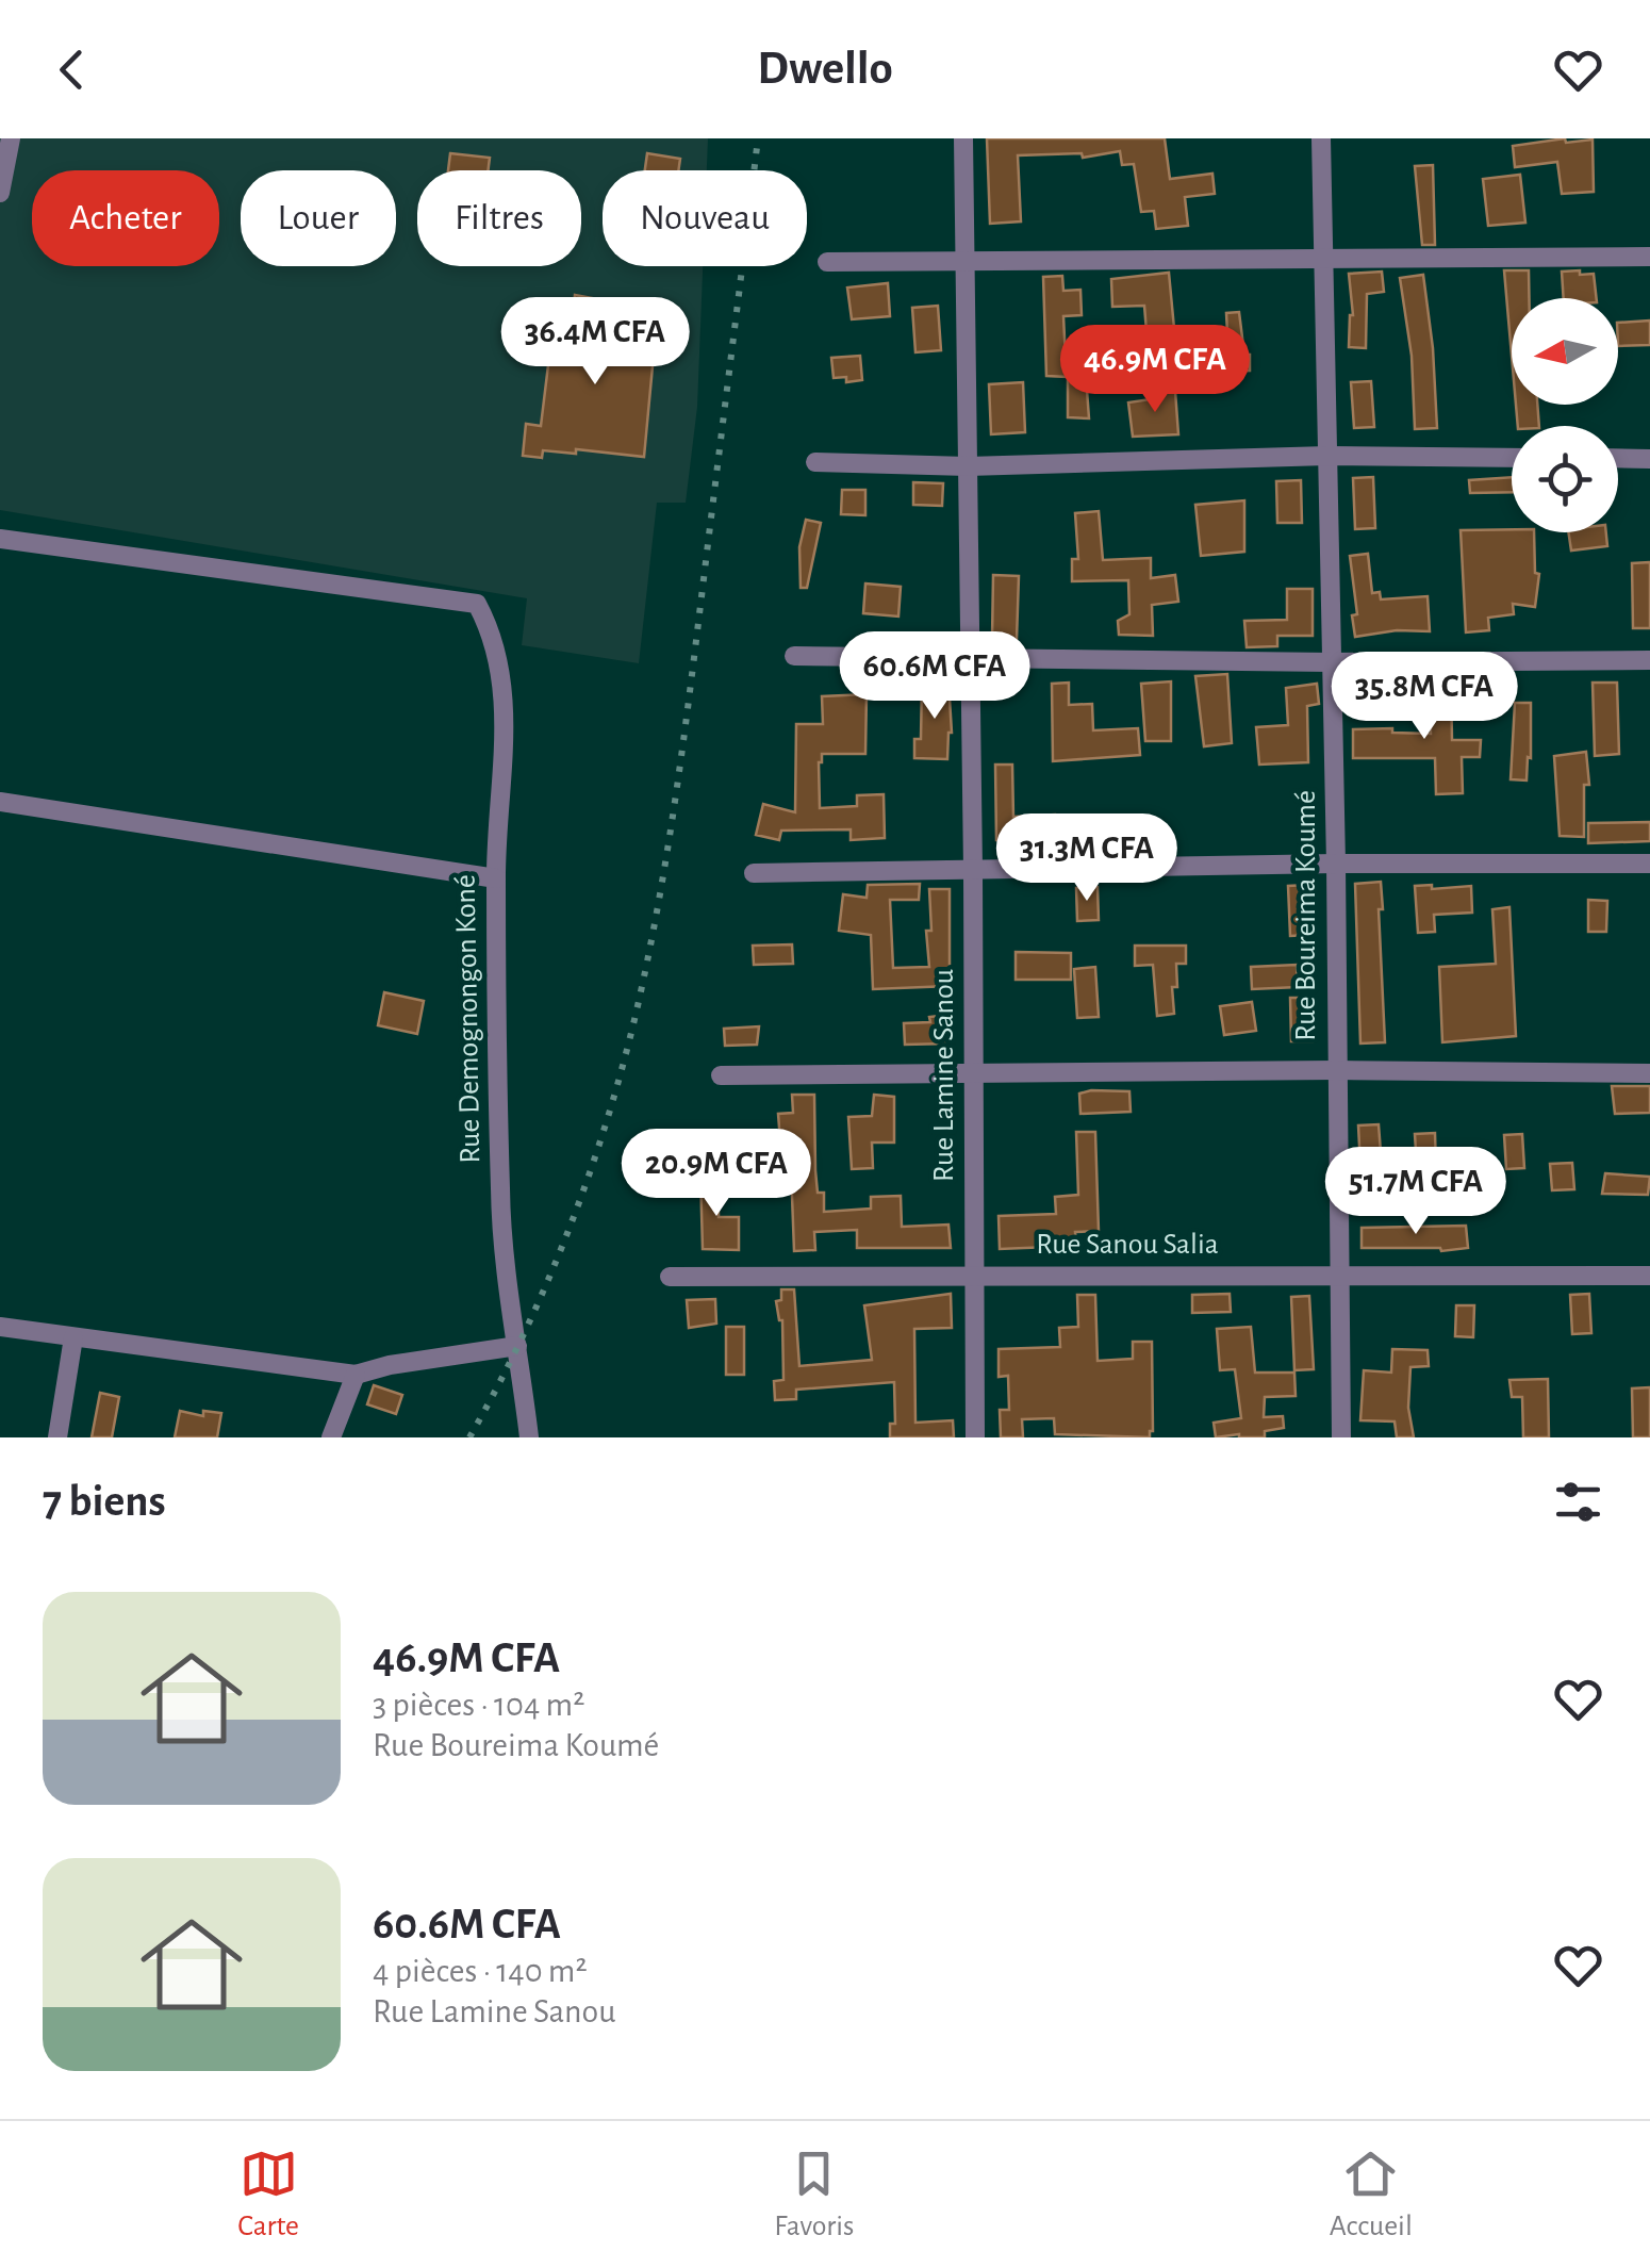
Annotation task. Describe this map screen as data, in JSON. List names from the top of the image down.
{
  "streets": {
    "street": [
      "Rue Boureima Koumé",
      "Rue Demognongon Koné",
      "Rue Lamine Sanou",
      "Rue Sanou Salia"
    ]
  },
  "crossings": [
    ["Rue Boureima Koumé", "Rue Sanou Salia"],
    ["Rue Lamine Sanou", "Rue Sanou Salia"]
  ],
  "north": "left",
  "page": {
    "header": "Dwello",
    "chip": [
      "Acheter",
      "Louer",
      "Filtres",
      "Nouveau"
    ],
    "price": [
      "36.4M CFA",
      "46.9M CFA",
      "60.6M CFA",
      "35.8M CFA",
      "31.3M CFA",
      "20.9M CFA",
      "51.7M CFA"
    ],
    "heading": "7 biens",
    "list": [
      {
        "name": "46.9M CFA",
        "note": "3 pièces · 104 m² · Rue Boureima Koumé"
      },
      {
        "name": "60.6M CFA",
        "note": "4 pièces · 140 m² · Rue Lamine Sanou"
      }
    ],
    "tabs": ["Carte", "Favoris", "Accueil"]
  }
}
